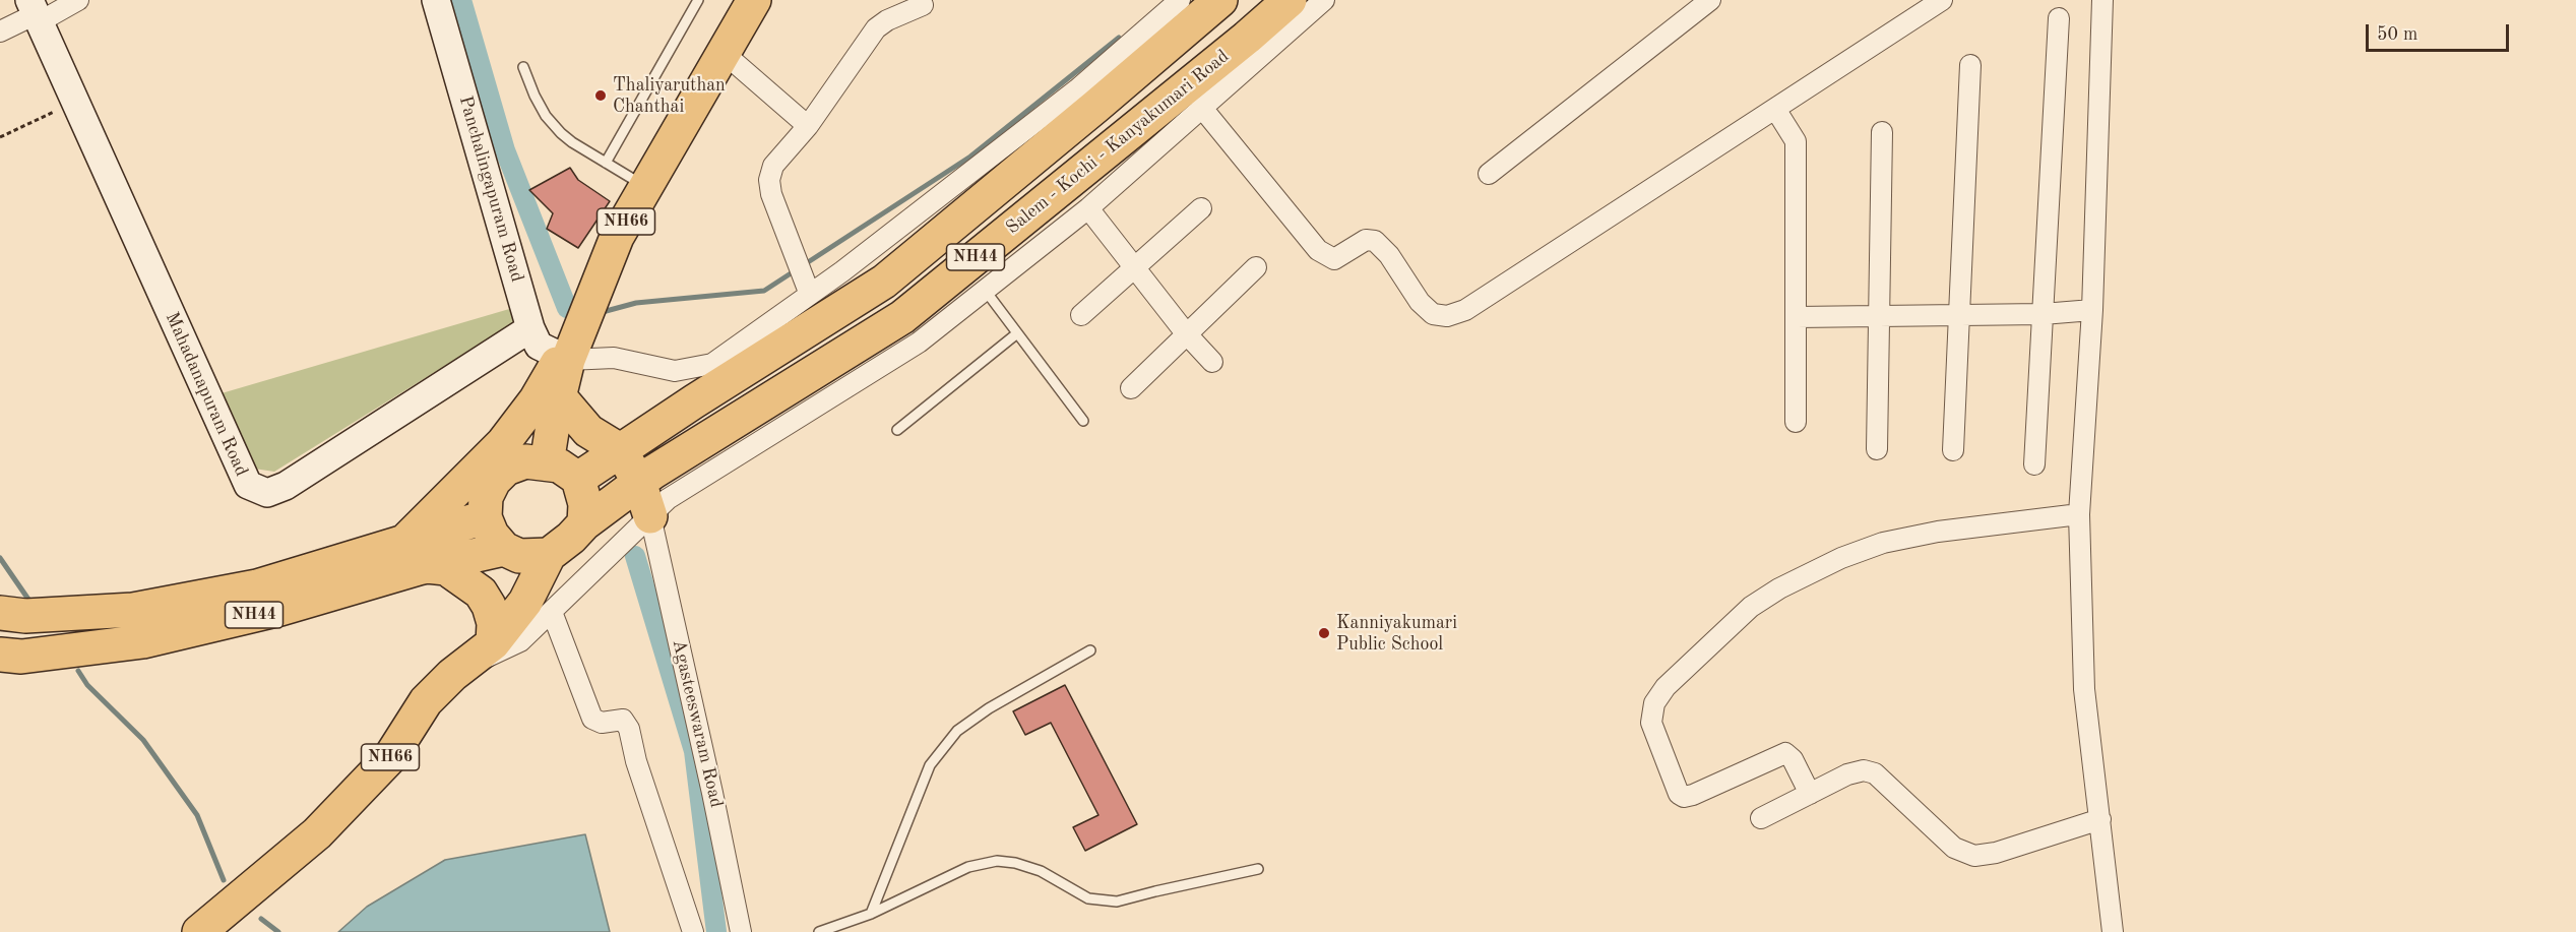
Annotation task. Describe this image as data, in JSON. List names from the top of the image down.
{
  "streets": {
    "highway": ["Salem - Kochi - Kanyakumari Road", "NH66", "NH44"],
    "street": ["Panchalingapuram Road", "Mahadanapuram Road", "Agasteeswaram Road"]
  },
  "crossings": [
    ["Salem - Kochi - Kanyakumari Road", "NH44"],
    ["Panchalingapuram Road", "NH66"],
    ["Panchalingapuram Road", "Mahadanapuram Road"],
    ["NH66", "NH44"]
  ],
  "places": ["Thaliyaruthan Chanthai", "Kanniyakumari Public School"],
  "scale_bar": "50 m"
}
